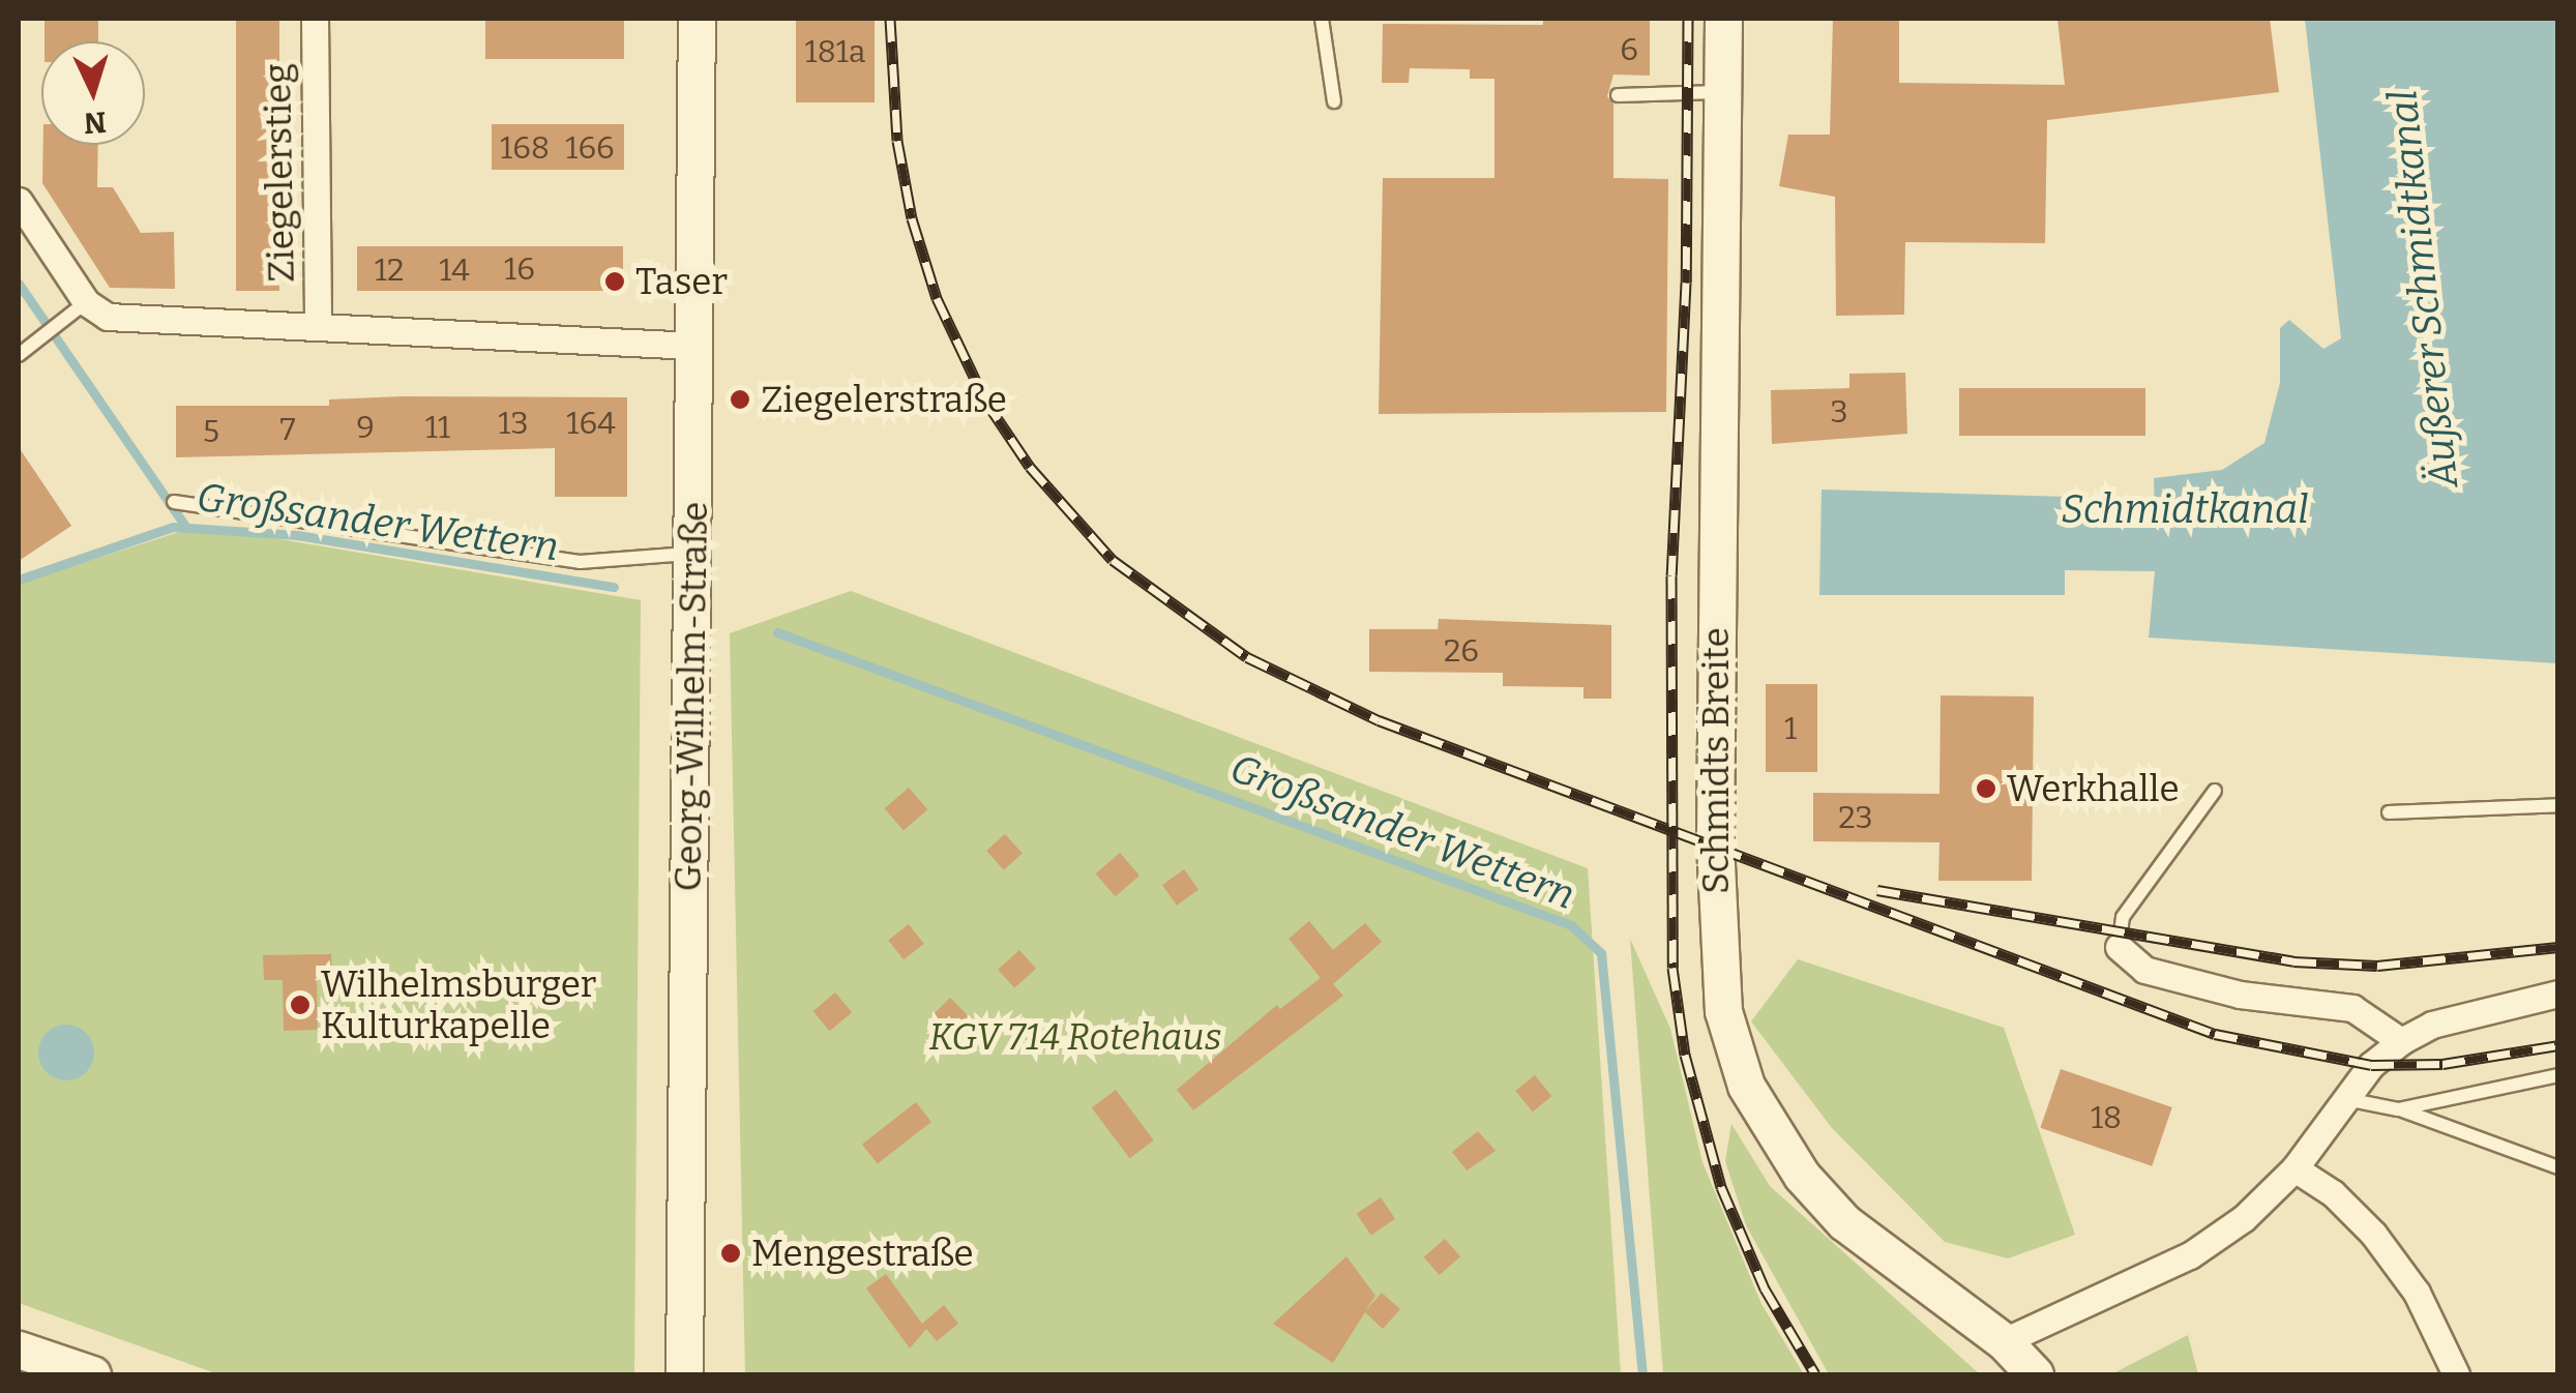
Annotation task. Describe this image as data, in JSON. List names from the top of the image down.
{
  "streets": {
    "main road": ["Georg-Wilhelm-Straße", "Schmidts Breite"],
    "street": ["Ziegelerstieg"]
  },
  "water": ["Äußerer Schmidtkanal", "Schmidtkanal", "Großsander Wettern"],
  "parks": ["KGV 714 Rotehaus"],
  "places": [
    "Taser",
    "Ziegelerstraße",
    "Werkhalle",
    "Wilhelmsburger Kulturkapelle",
    "Mengestraße"
  ],
  "house_numbers": [
    "6",
    "181a",
    "168",
    "166",
    "16",
    "12",
    "14",
    "3",
    "13",
    "164",
    "9",
    "11",
    "7",
    "5",
    "26",
    "1",
    "23",
    "18"
  ],
  "north": "bottom"
}
